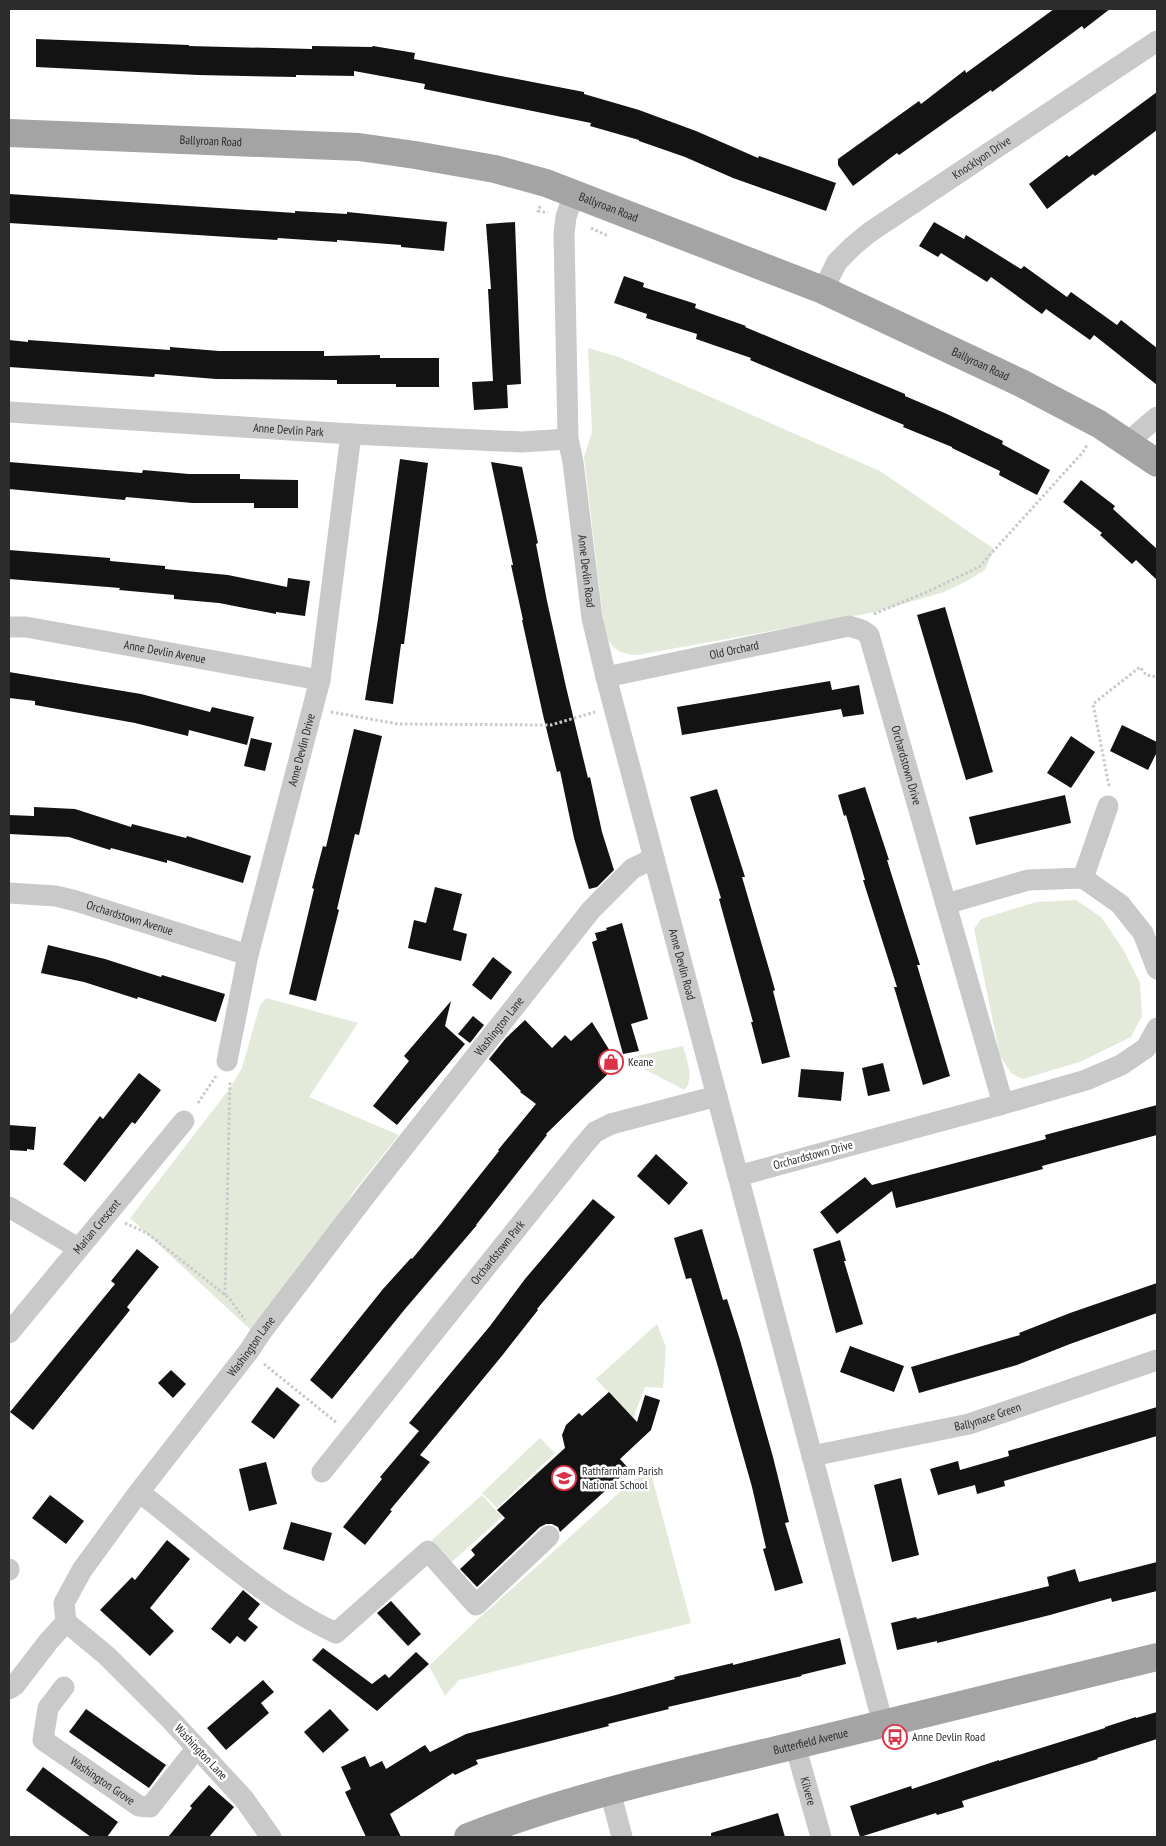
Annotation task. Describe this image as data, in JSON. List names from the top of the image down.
{
  "streets": {
    "main road": ["Ballyroan Road", "Butterfield Avenue"],
    "street": [
      "Knocklyon Drive",
      "Anne Devlin Park",
      "Anne Devlin Road",
      "Old Orchard",
      "Anne Devlin Avenue",
      "Anne Devlin Drive",
      "Orchardstown Drive",
      "Orchardstown Avenue",
      "Washington Lane",
      "Marian Crescent",
      "Orchardstown Park",
      "Ballymace Green",
      "Washington Grove",
      "Kilvere"
    ]
  },
  "crossings": [
    ["Ballyroan Road", "Knocklyon Drive"],
    ["Ballyroan Road", "Anne Devlin Road"],
    ["Anne Devlin Park", "Anne Devlin Road"],
    ["Anne Devlin Park", "Anne Devlin Drive"],
    ["Anne Devlin Road", "Old Orchard"],
    ["Anne Devlin Road", "Orchardstown Drive"],
    ["Anne Devlin Road", "Washington Lane"],
    ["Anne Devlin Road", "Orchardstown Park"],
    ["Anne Devlin Road", "Ballymace Green"],
    ["Anne Devlin Road", "Butterfield Avenue"],
    ["Old Orchard", "Orchardstown Drive"],
    ["Anne Devlin Avenue", "Anne Devlin Drive"],
    ["Anne Devlin Drive", "Orchardstown Avenue"],
    ["Washington Lane", "Washington Grove"],
    ["Butterfield Avenue", "Kilvere"]
  ],
  "places": {
    "shop": ["Keane"],
    "school or university": ["Rathfarnham Parish National School"],
    "bus stop": ["Anne Devlin Road"]
  }
}
